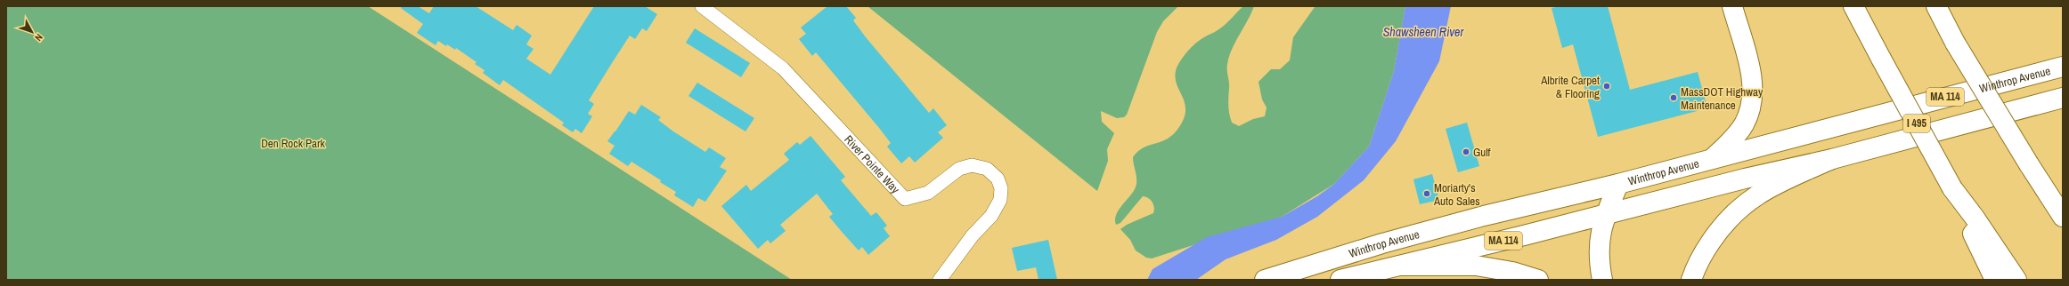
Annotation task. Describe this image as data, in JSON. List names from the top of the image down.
{
  "streets": {
    "highway": ["Winthrop Avenue", "MA 114", "I 495"],
    "street": ["River Pointe Way"]
  },
  "water": ["Shawsheen River"],
  "parks": ["Den Rock Park"],
  "places": [
    "Albrite Carpet & Flooring",
    "MassDOT Highway Maintenance",
    "Gulf",
    "Moriarty's Auto Sales"
  ],
  "north": "bottom right"
}
